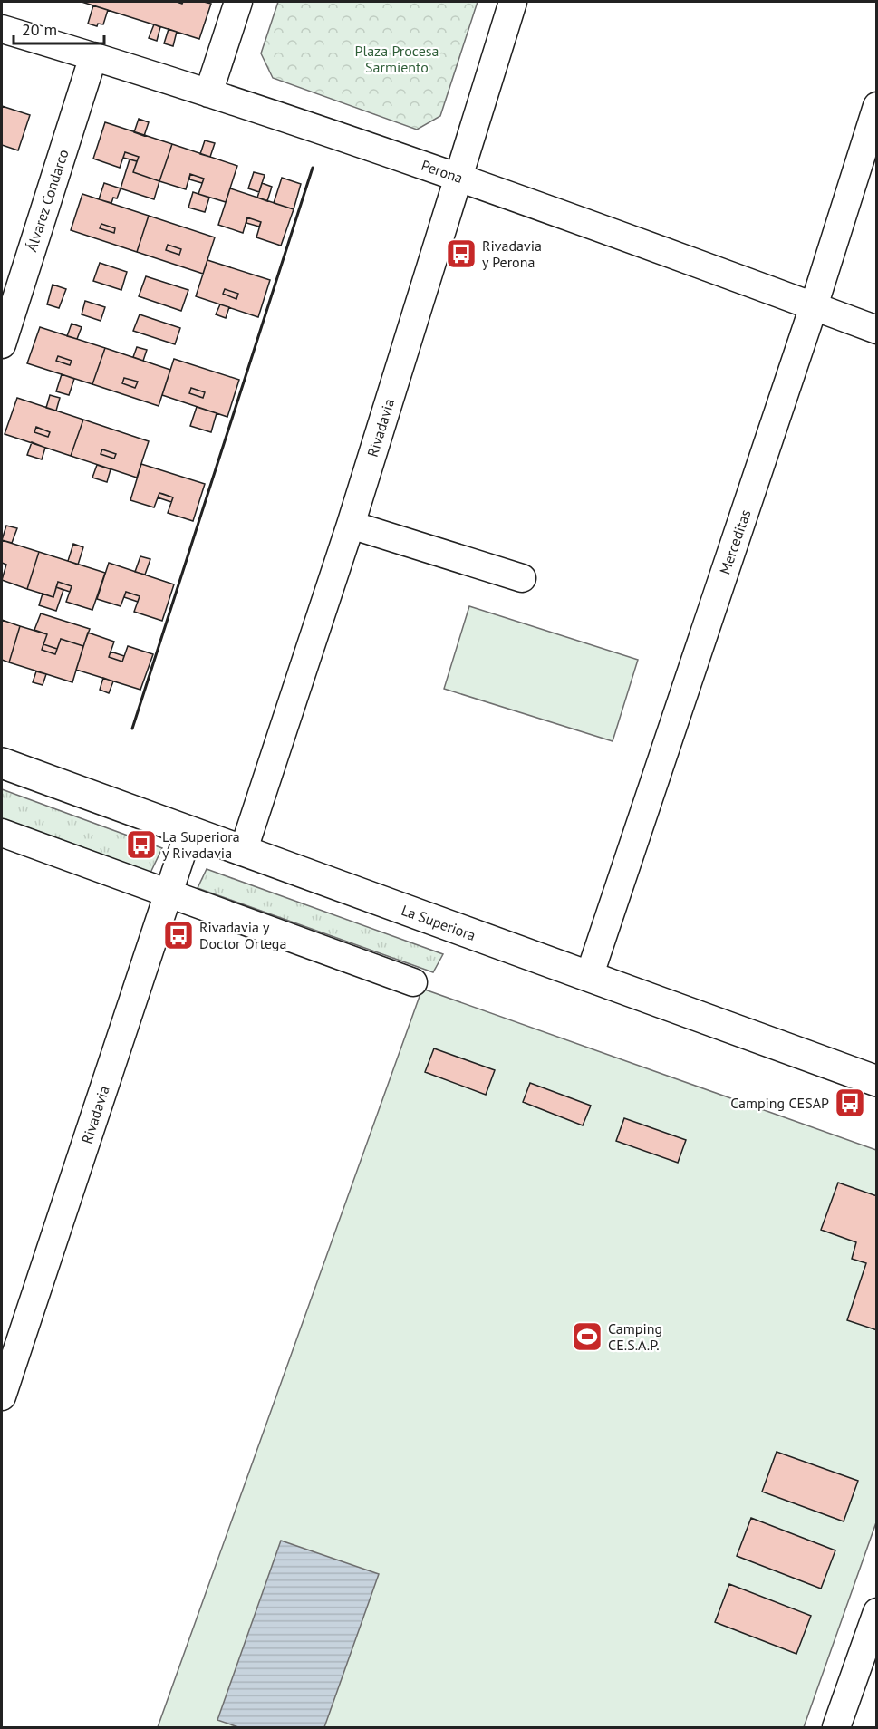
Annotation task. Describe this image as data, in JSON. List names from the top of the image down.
{
  "streets": {
    "main road": ["La Superiora"],
    "street": [
      "Perona",
      "Álvarez Condarco",
      "Rivadavia",
      "Merceditas"
    ]
  },
  "crossings": [
    ["Perona", "Álvarez Condarco"],
    ["Perona", "Rivadavia"],
    ["Perona", "Merceditas"],
    ["Rivadavia", "La Superiora"],
    ["Merceditas", "La Superiora"]
  ],
  "parks": ["Plaza Procesa Sarmiento"],
  "places": {
    "bus stop": [
      "Rivadavia y Perona",
      "La Superiora y Rivadavia",
      "Rivadavia y Doctor Ortega",
      "Camping CESAP"
    ],
    "sports": ["Camping CE.S.A.P."]
  },
  "scale_bar": "20 m"
}
